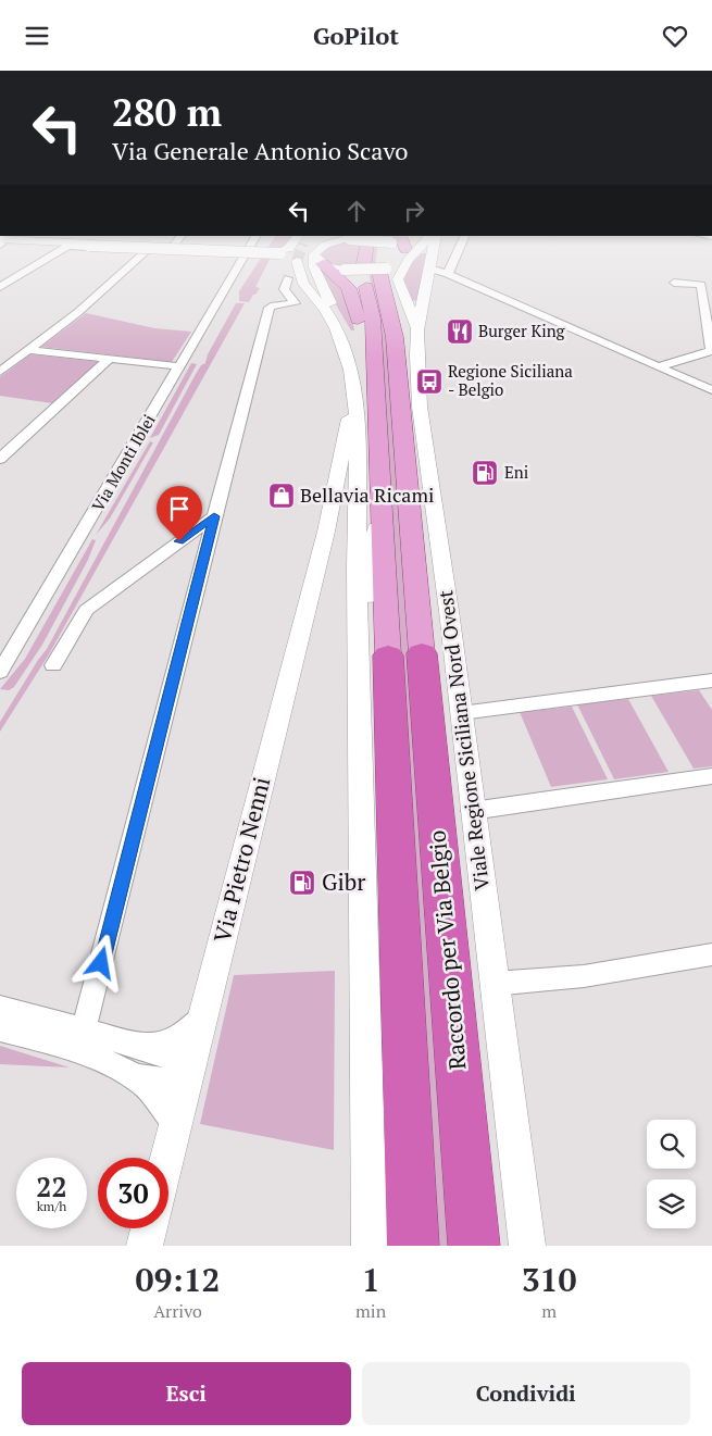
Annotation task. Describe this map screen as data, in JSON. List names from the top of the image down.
{
  "streets": {
    "highway": ["Raccordo per Via Belgio"],
    "main road": ["Viale Regione Siciliana Nord Ovest"],
    "street": ["Via Monti Iblei", "Via Pietro Nenni"]
  },
  "crossings": [
    ["Viale Regione Siciliana Nord Ovest", "Raccordo per Via Belgio"]
  ],
  "places": {
    "restaurant": ["Burger King"],
    "bus stop": ["Regione Siciliana - Belgio"],
    "fuel station": ["Eni", "Gibr"],
    "shop": ["Bellavia Ricami"]
  },
  "page": {
    "header": "GoPilot",
    "turn": ["280 m", "Via Generale Antonio Scavo"],
    "speed": "22 km/h",
    "limit": "30",
    "eta": [
      "09:12",
      "Arrivo",
      "1",
      "min",
      "310",
      "m"
    ],
    "buttons": ["Esci", "Condividi"]
  }
}
